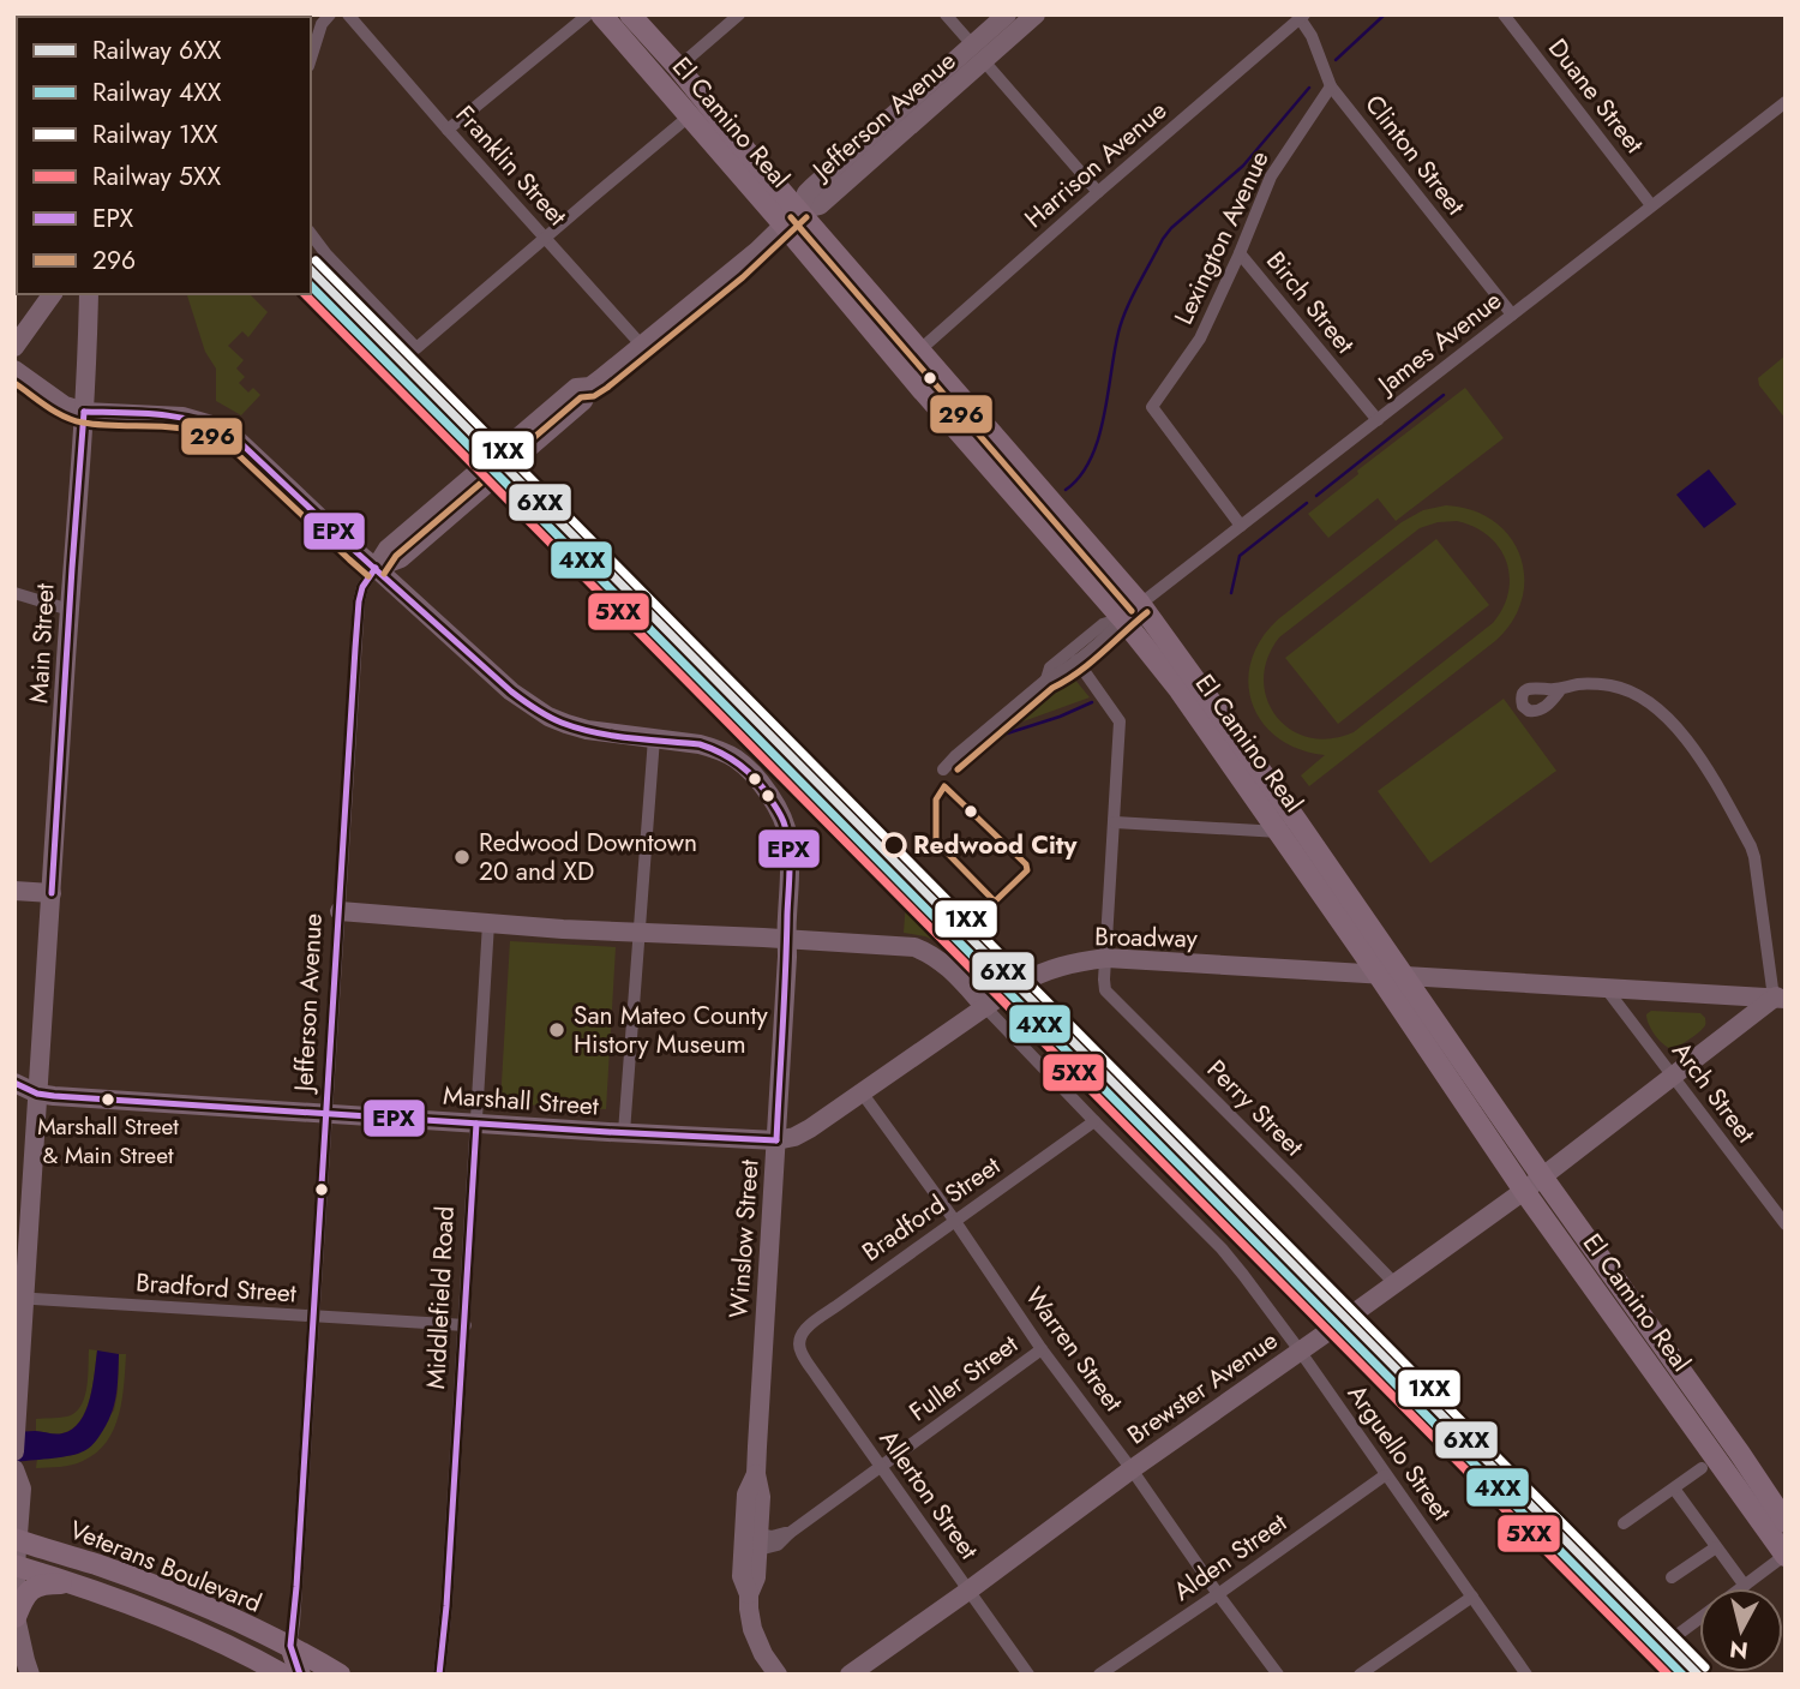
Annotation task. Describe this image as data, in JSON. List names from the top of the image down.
{
  "streets": {
    "main road": ["El Camino Real", "Veterans Boulevard"],
    "street": [
      "Duane Street",
      "Jefferson Avenue",
      "Clinton Street",
      "Harrison Avenue",
      "Franklin Street",
      "Lexington Avenue",
      "Birch Street",
      "James Avenue",
      "Main Street",
      "Broadway",
      "Arch Street",
      "Marshall Street",
      "Perry Street",
      "Bradford Street",
      "Winslow Street",
      "Middlefield Road",
      "Warren Street",
      "Fuller Street",
      "Brewster Avenue",
      "Arguello Street",
      "Allerton Street",
      "Alden Street"
    ]
  },
  "crossings": [
    ["Duane Street", "James Avenue"],
    ["Jefferson Avenue", "El Camino Real"],
    ["Jefferson Avenue", "Franklin Street"],
    ["Jefferson Avenue", "Marshall Street"],
    ["Jefferson Avenue", "Bradford Street"],
    ["Jefferson Avenue", "Winslow Street"],
    ["Jefferson Avenue", "Veterans Boulevard"],
    ["El Camino Real", "Harrison Avenue"],
    ["El Camino Real", "James Avenue"],
    ["El Camino Real", "Broadway"],
    ["El Camino Real", "Brewster Avenue"],
    ["Clinton Street", "Harrison Avenue"],
    ["Clinton Street", "Lexington Avenue"],
    ["Clinton Street", "James Avenue"],
    ["Lexington Avenue", "Birch Street"],
    ["Lexington Avenue", "James Avenue"],
    ["Birch Street", "James Avenue"],
    ["James Avenue", "Perry Street"],
    ["Main Street", "Marshall Street"],
    ["Main Street", "Bradford Street"],
    ["Broadway", "Arch Street"],
    ["Broadway", "Marshall Street"],
    ["Broadway", "Perry Street"],
    ["Broadway", "Brewster Avenue"],
    ["Broadway", "Arguello Street"],
    ["Arch Street", "Brewster Avenue"],
    ["Marshall Street", "Winslow Street"],
    ["Marshall Street", "Middlefield Road"],
    ["Marshall Street", "Warren Street"],
    ["Marshall Street", "Arguello Street"],
    ["Perry Street", "Brewster Avenue"],
    ["Bradford Street", "Middlefield Road"],
    ["Bradford Street", "Warren Street"],
    ["Bradford Street", "Arguello Street"],
    ["Bradford Street", "Allerton Street"],
    ["Winslow Street", "Fuller Street"],
    ["Warren Street", "Fuller Street"],
    ["Warren Street", "Brewster Avenue"],
    ["Warren Street", "Alden Street"],
    ["Fuller Street", "Allerton Street"],
    ["Brewster Avenue", "Arguello Street"],
    ["Brewster Avenue", "Allerton Street"],
    ["Arguello Street", "Alden Street"]
  ],
  "places": [
    "Redwood City",
    "Redwood Downtown 20 and XD",
    "San Mateo County History Museum",
    "Marshall Street & Main Street"
  ],
  "lines": [
    "transit line 296",
    "rail line 1XX",
    "rail line 6XX",
    "rail line 4XX",
    "rail line 5XX",
    "transit line EPX"
  ],
  "legend": [
    "Railway 6XX",
    "Railway 4XX",
    "Railway 1XX",
    "Railway 5XX",
    "EPX",
    "296"
  ],
  "north": "bottom"
}
